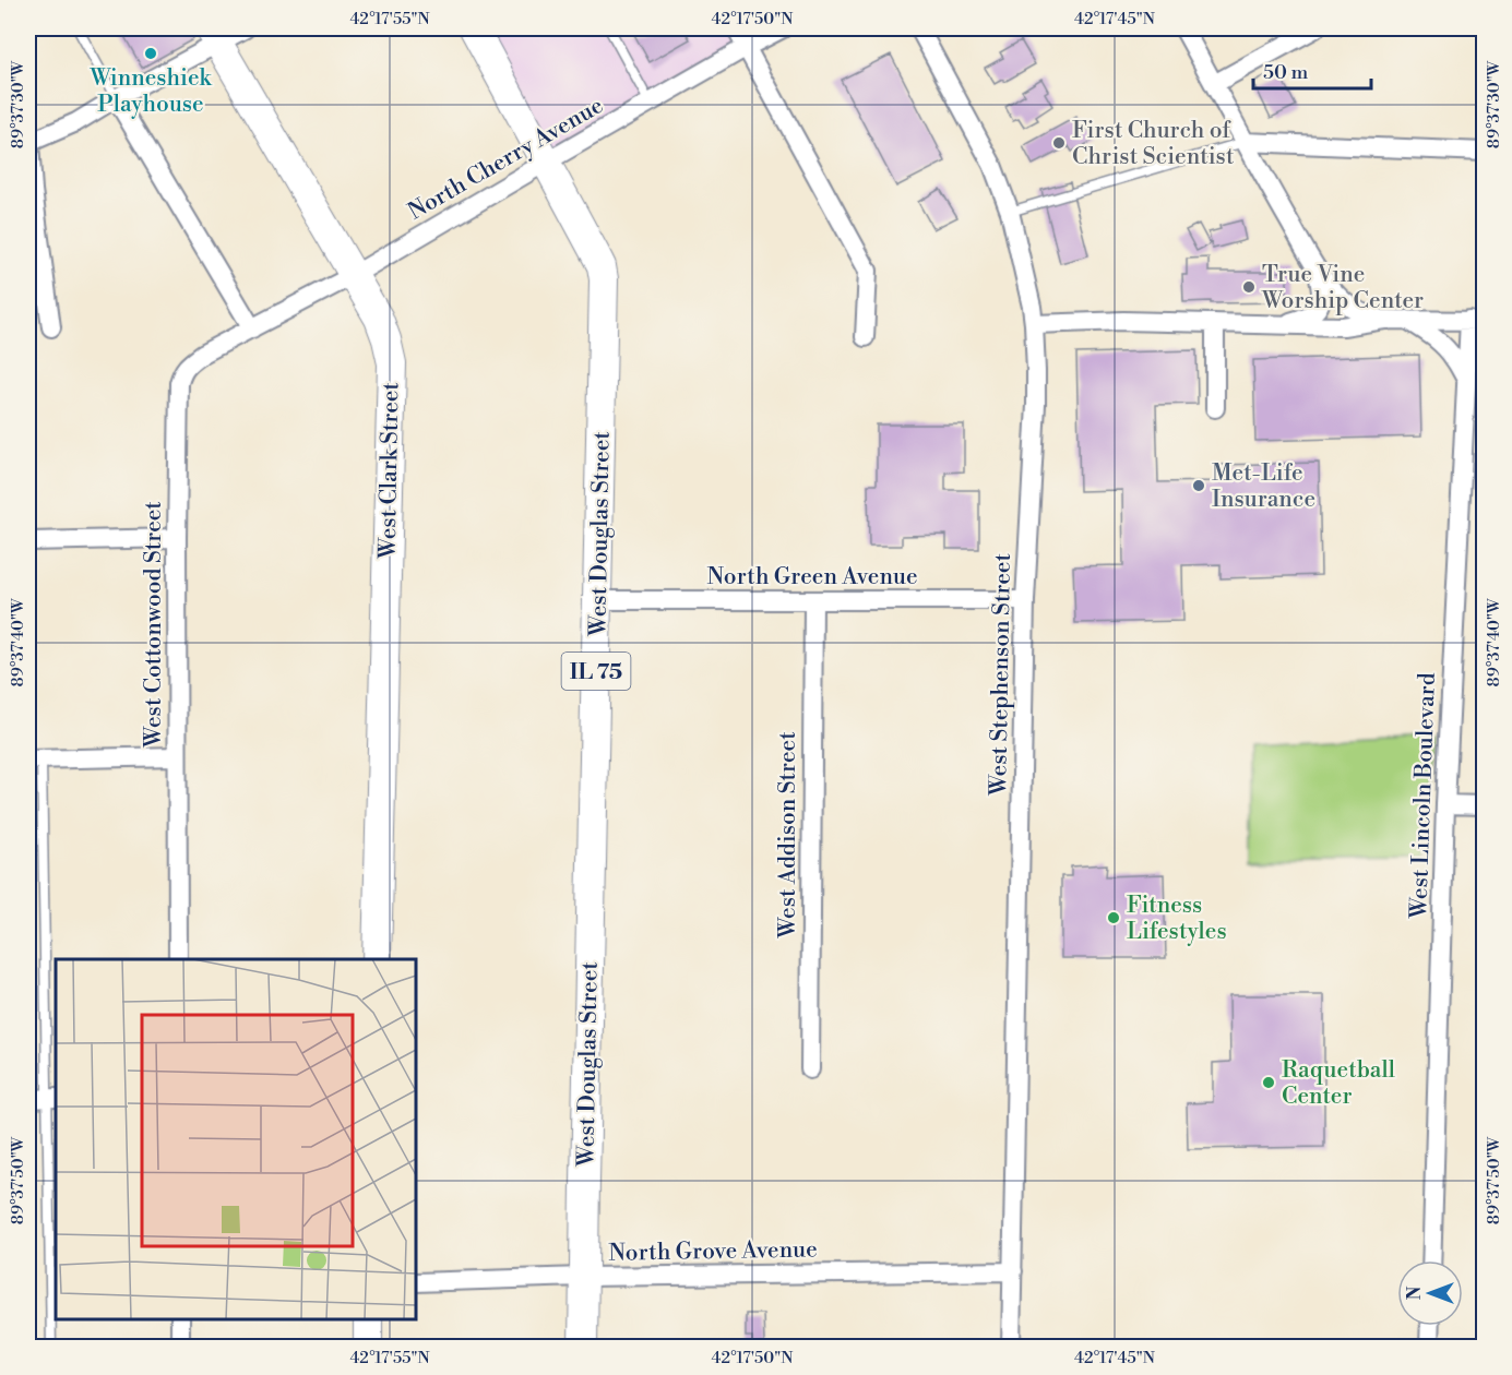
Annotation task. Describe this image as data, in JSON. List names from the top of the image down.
{
  "streets": {
    "main road": ["West Clark Street", "West Douglas Street", "IL 75"],
    "street": [
      "North Cherry Avenue",
      "North Green Avenue",
      "West Cottonwood Street",
      "West Stephenson Street",
      "West Lincoln Boulevard",
      "West Addison Street",
      "North Grove Avenue"
    ]
  },
  "crossings": [
    ["North Cherry Avenue", "West Clark Street"],
    ["North Cherry Avenue", "West Douglas Street"],
    ["North Cherry Avenue", "West Cottonwood Street"],
    ["West Douglas Street", "North Green Avenue"],
    ["West Douglas Street", "North Grove Avenue"],
    ["North Green Avenue", "West Stephenson Street"],
    ["North Green Avenue", "West Addison Street"],
    ["West Stephenson Street", "North Grove Avenue"]
  ],
  "places": [
    "Winneshiek Playhouse",
    "First Church of Christ Scientist",
    "True Vine Worship Center",
    "Met-Life Insurance",
    "Fitness Lifestyles",
    "Raquetball Center"
  ],
  "scale_bar": "50 m",
  "north": "left",
  "coordinates": [
    "42°17'55\"N",
    "42°17'50\"N",
    "42°17'45\"N",
    "89°37'30\"W",
    "89°37'40\"W",
    "89°37'50\"W"
  ]
}
